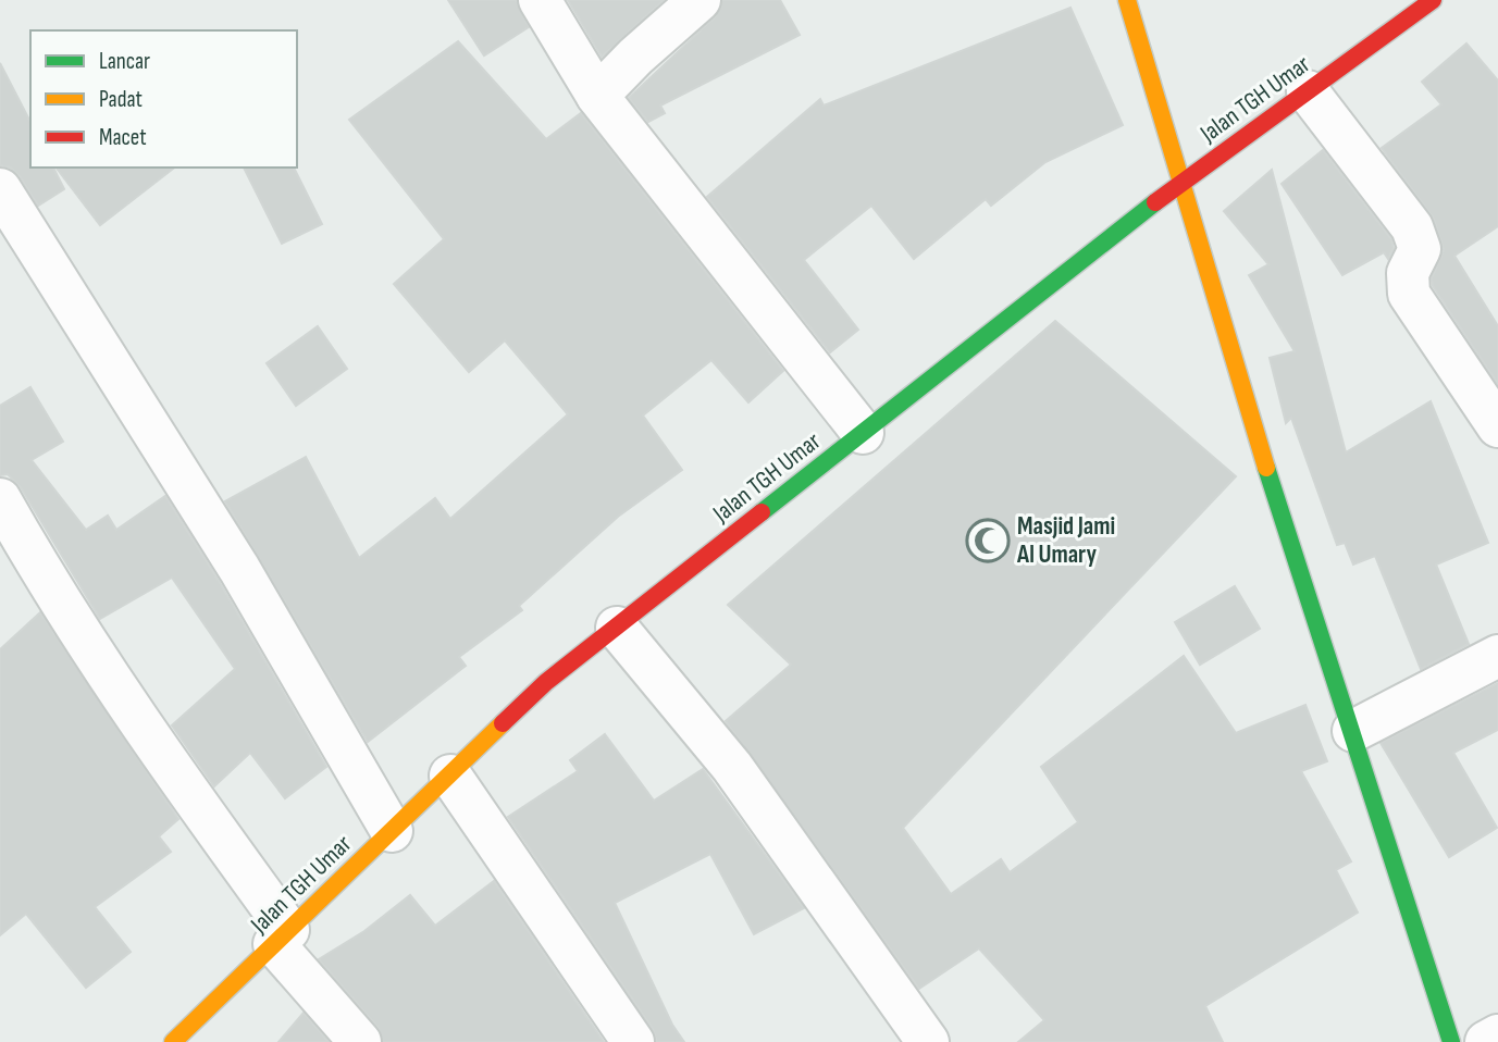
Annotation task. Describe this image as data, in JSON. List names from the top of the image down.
{
  "streets": {
    "main road": ["Jalan TGH Umar"]
  },
  "places": {
    "mosque": ["Masjid Jami Al Umary"]
  },
  "legend": ["Lancar", "Padat", "Macet"]
}
